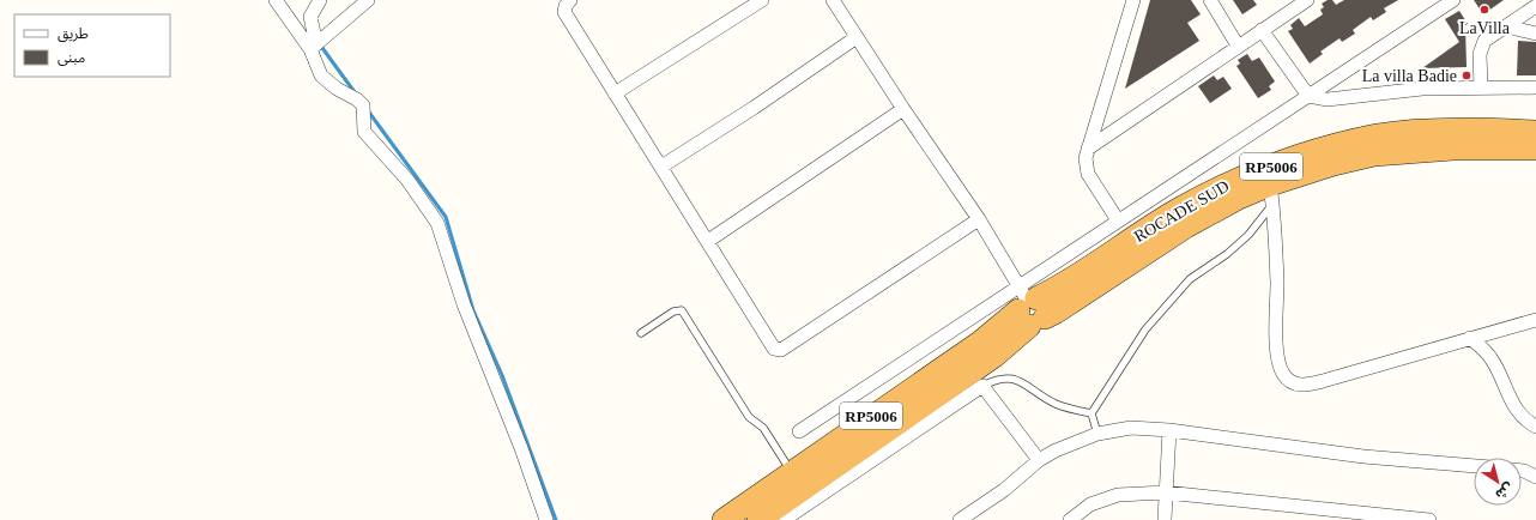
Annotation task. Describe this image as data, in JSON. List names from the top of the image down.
{
  "streets": {
    "highway": ["RP5006", "ROCADE SUD"]
  },
  "places": ["LaVilla", "La villa Badie"],
  "legend": ["طريق", "مبنى"],
  "north": "bottom right"
}
